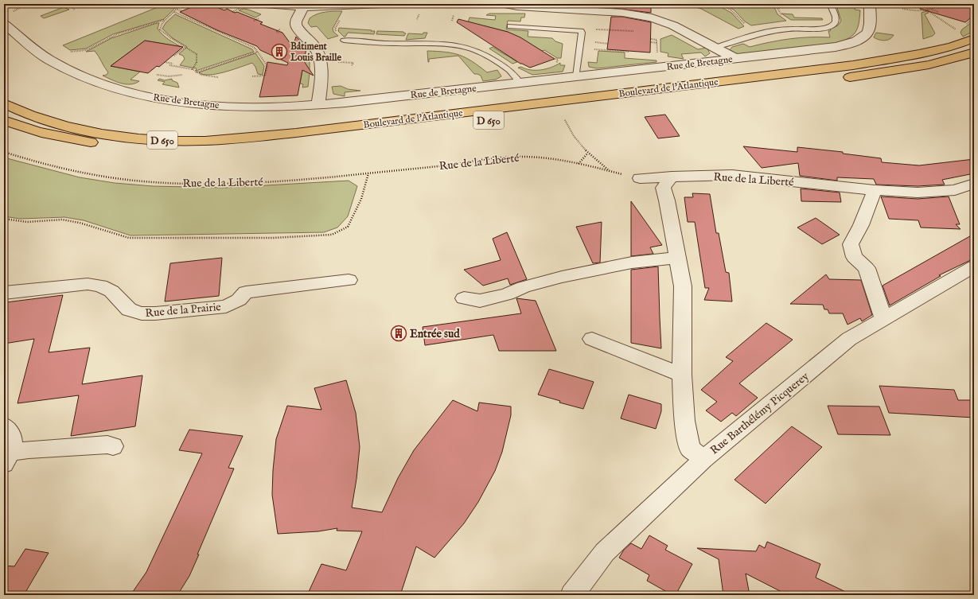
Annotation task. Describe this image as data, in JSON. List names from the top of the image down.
{
  "streets": {
    "main road": ["Boulevard de l'Atlantique", "D 650"],
    "street": [
      "Rue de Bretagne",
      "Rue de la Liberté",
      "Rue de la Prairie",
      "Rue Barthélémy Picquerey"
    ]
  },
  "places": {
    "building": ["Bâtiment Louis Braille", "Entrée sud"]
  }
}
